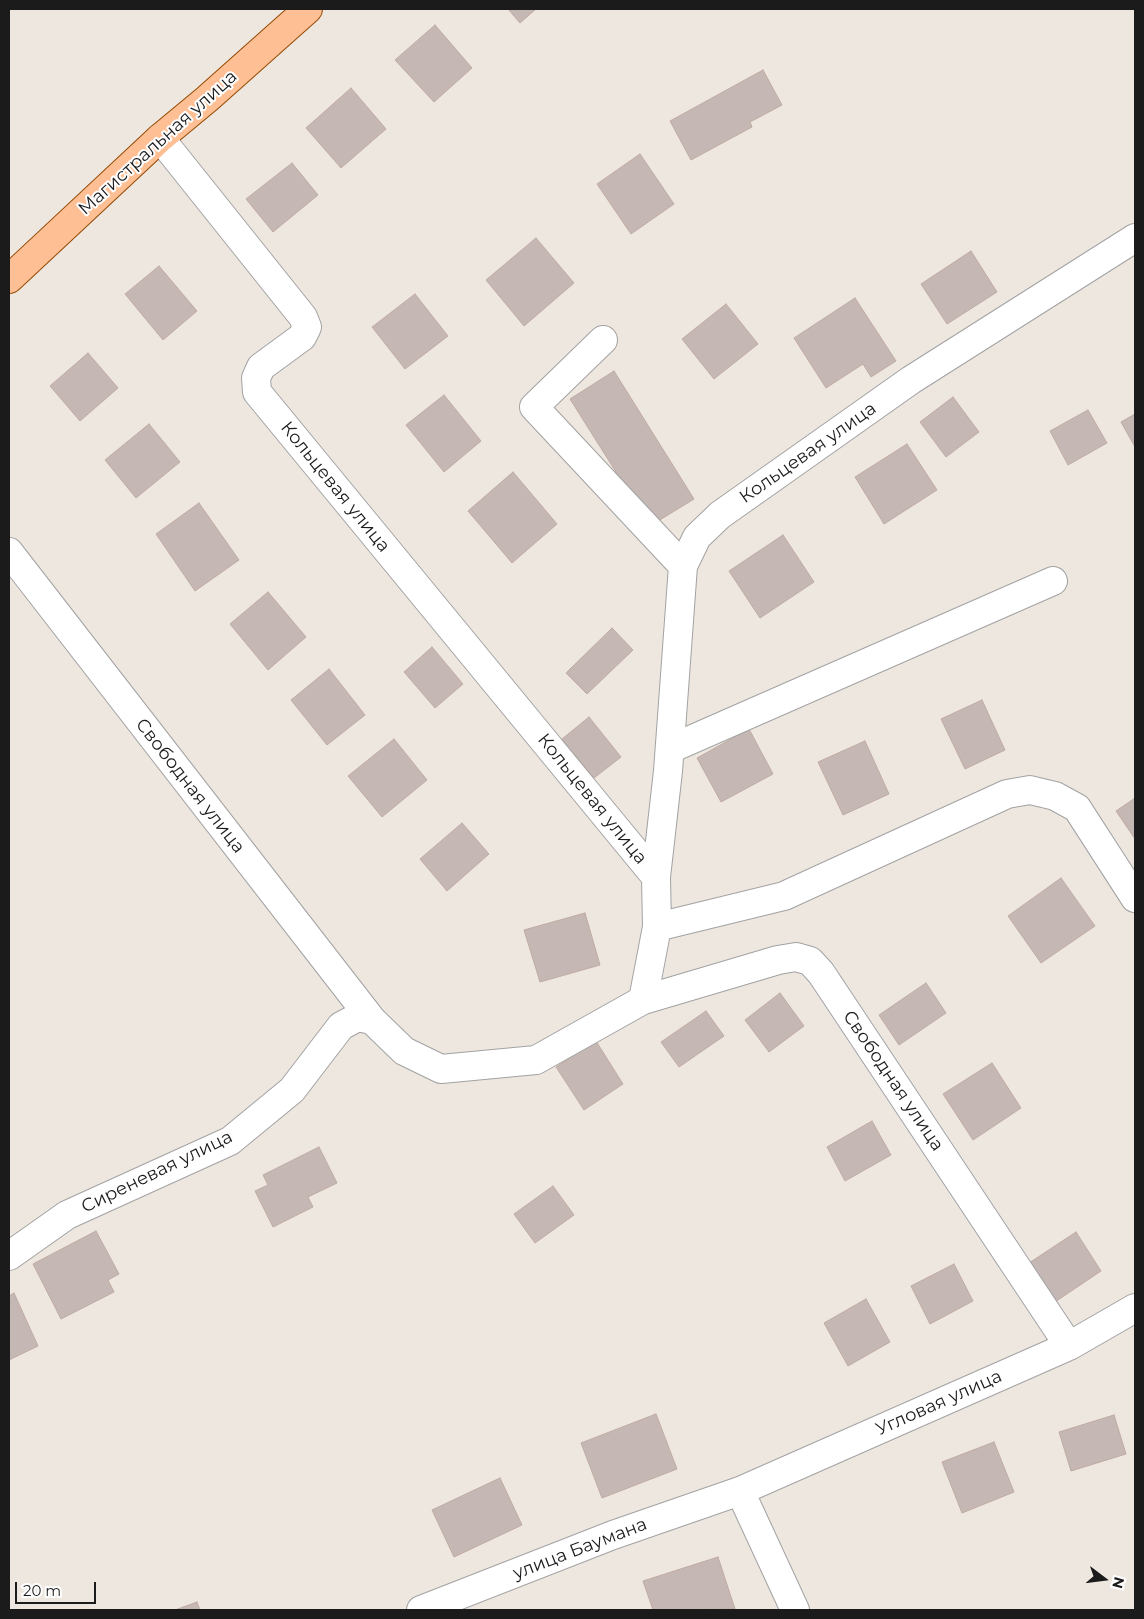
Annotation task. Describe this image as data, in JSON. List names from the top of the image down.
{
  "streets": {
    "main road": ["Магистральная улица"],
    "street": [
      "Кольцевая улица",
      "Свободная улица",
      "Сиреневая улица",
      "Угловая улица",
      "улица Баумана"
    ]
  },
  "crossings": [
    ["Магистральная улица", "Кольцевая улица"],
    ["Свободная улица", "Сиреневая улица"],
    ["Свободная улица", "Угловая улица"],
    ["Угловая улица", "улица Баумана"]
  ],
  "scale_bar": "20 m",
  "north": "right"
}
